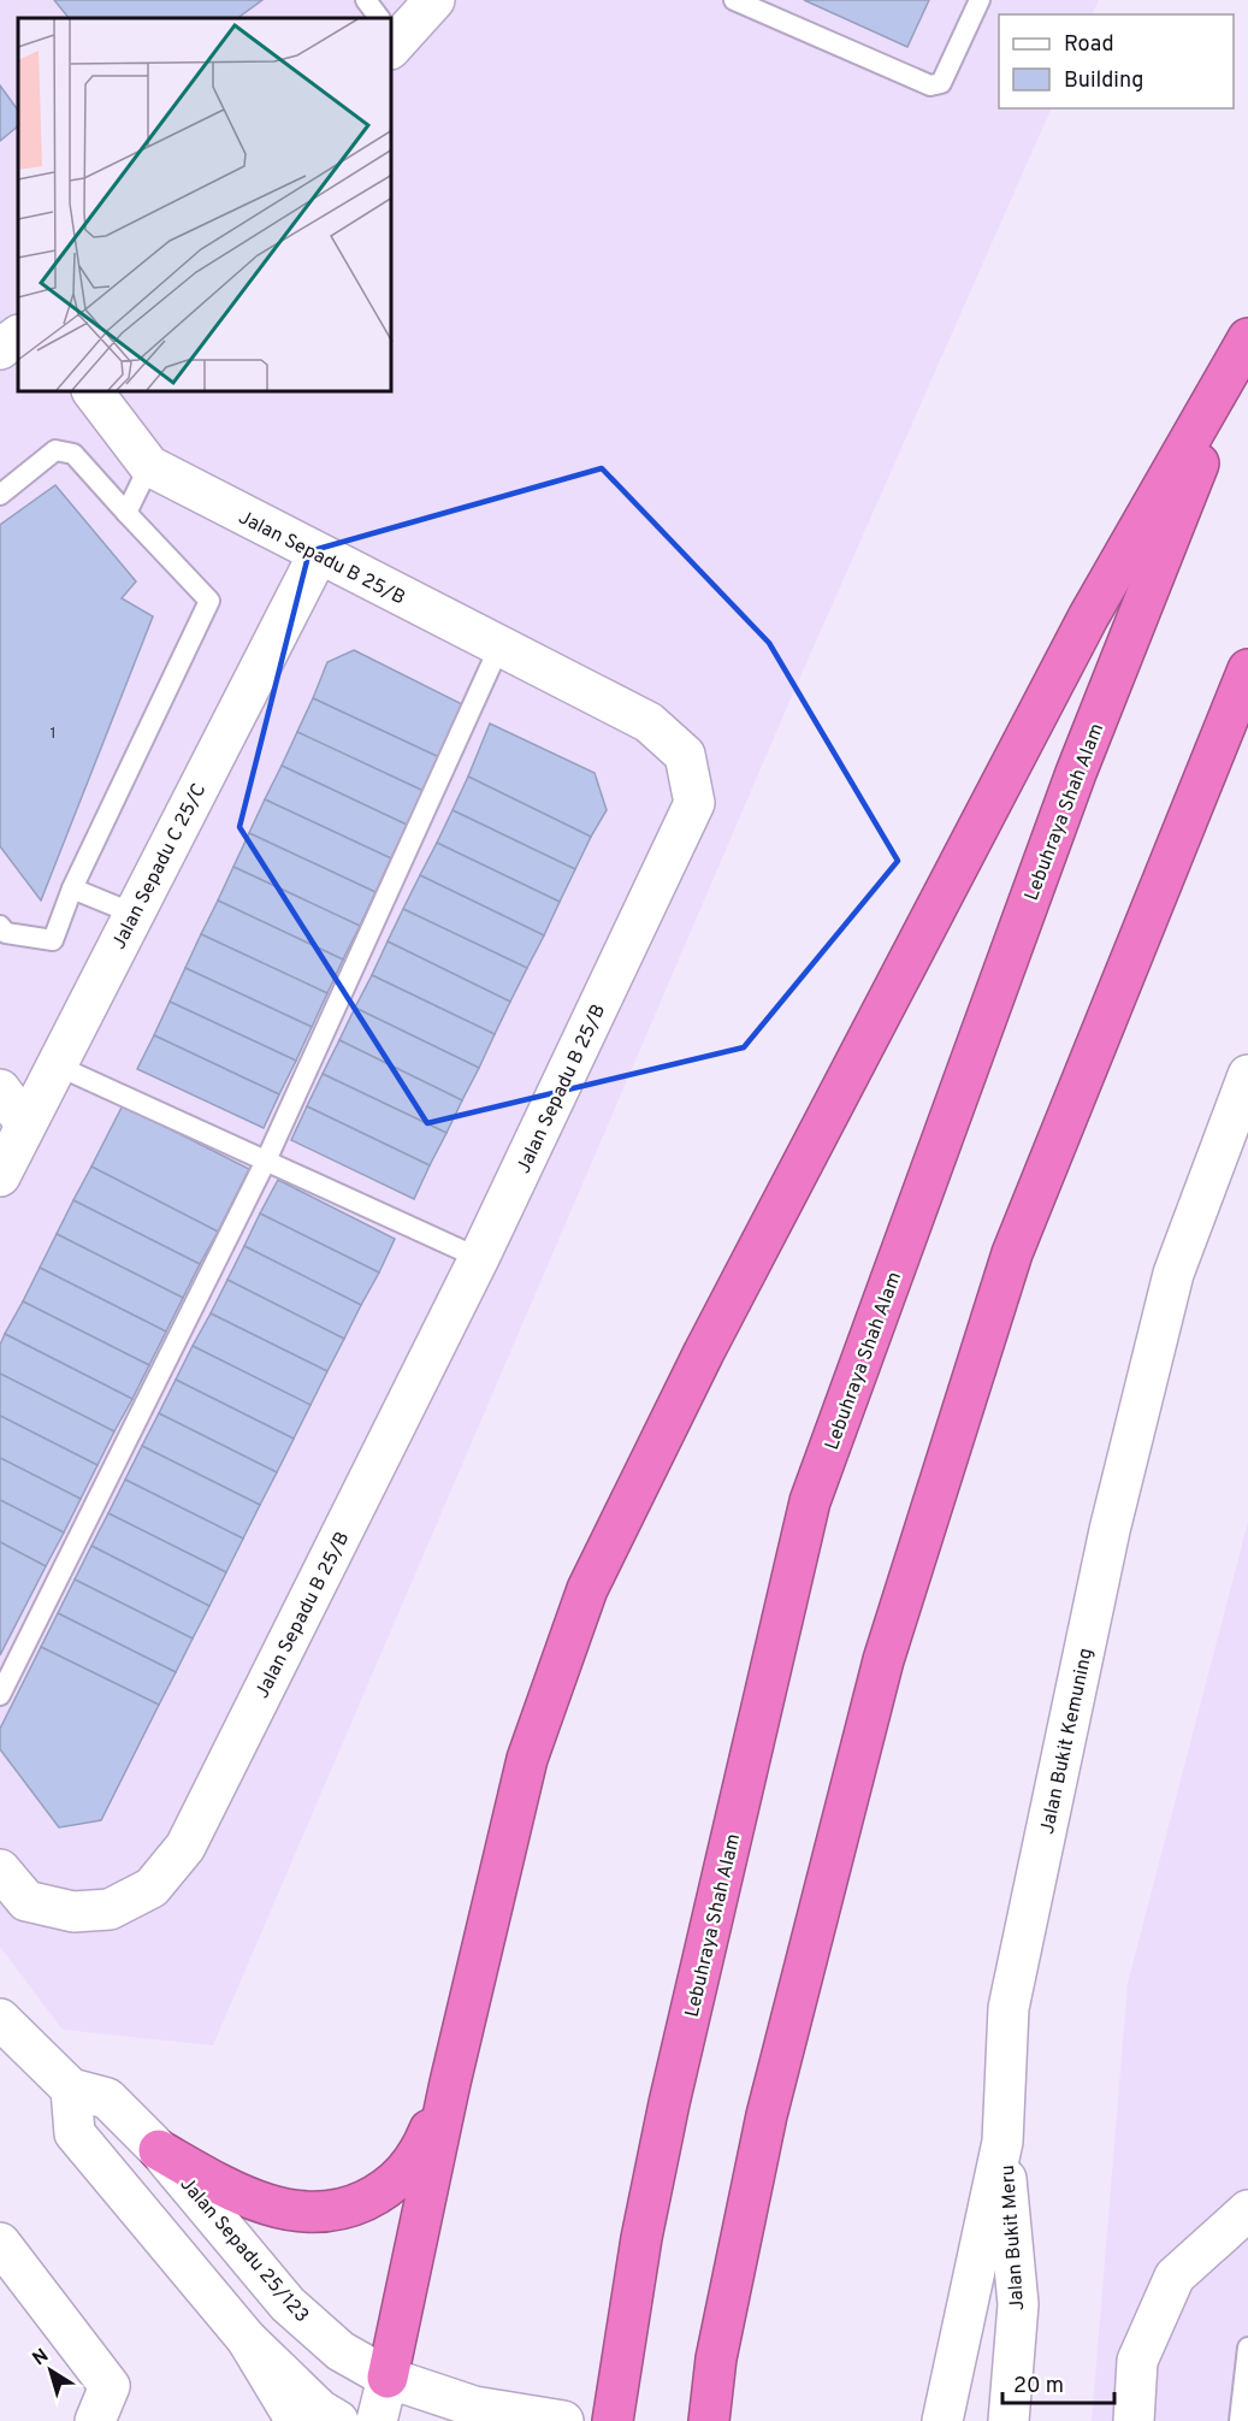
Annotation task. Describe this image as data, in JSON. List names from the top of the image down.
{
  "streets": {
    "highway": ["Lebuhraya Shah Alam"],
    "street": [
      "Jalan Sepadu B 25/B",
      "Jalan Sepadu C 25/C",
      "Jalan Bukit Kemuning",
      "Jalan Bukit Meru",
      "Jalan Sepadu 25/123"
    ]
  },
  "crossings": [
    ["Jalan Sepadu B 25/B", "Jalan Sepadu C 25/C"],
    ["Jalan Bukit Kemuning", "Jalan Bukit Meru"]
  ],
  "house_numbers": ["1"],
  "legend": ["Road", "Building"],
  "scale_bar": "20 m",
  "north": "top left"
}
